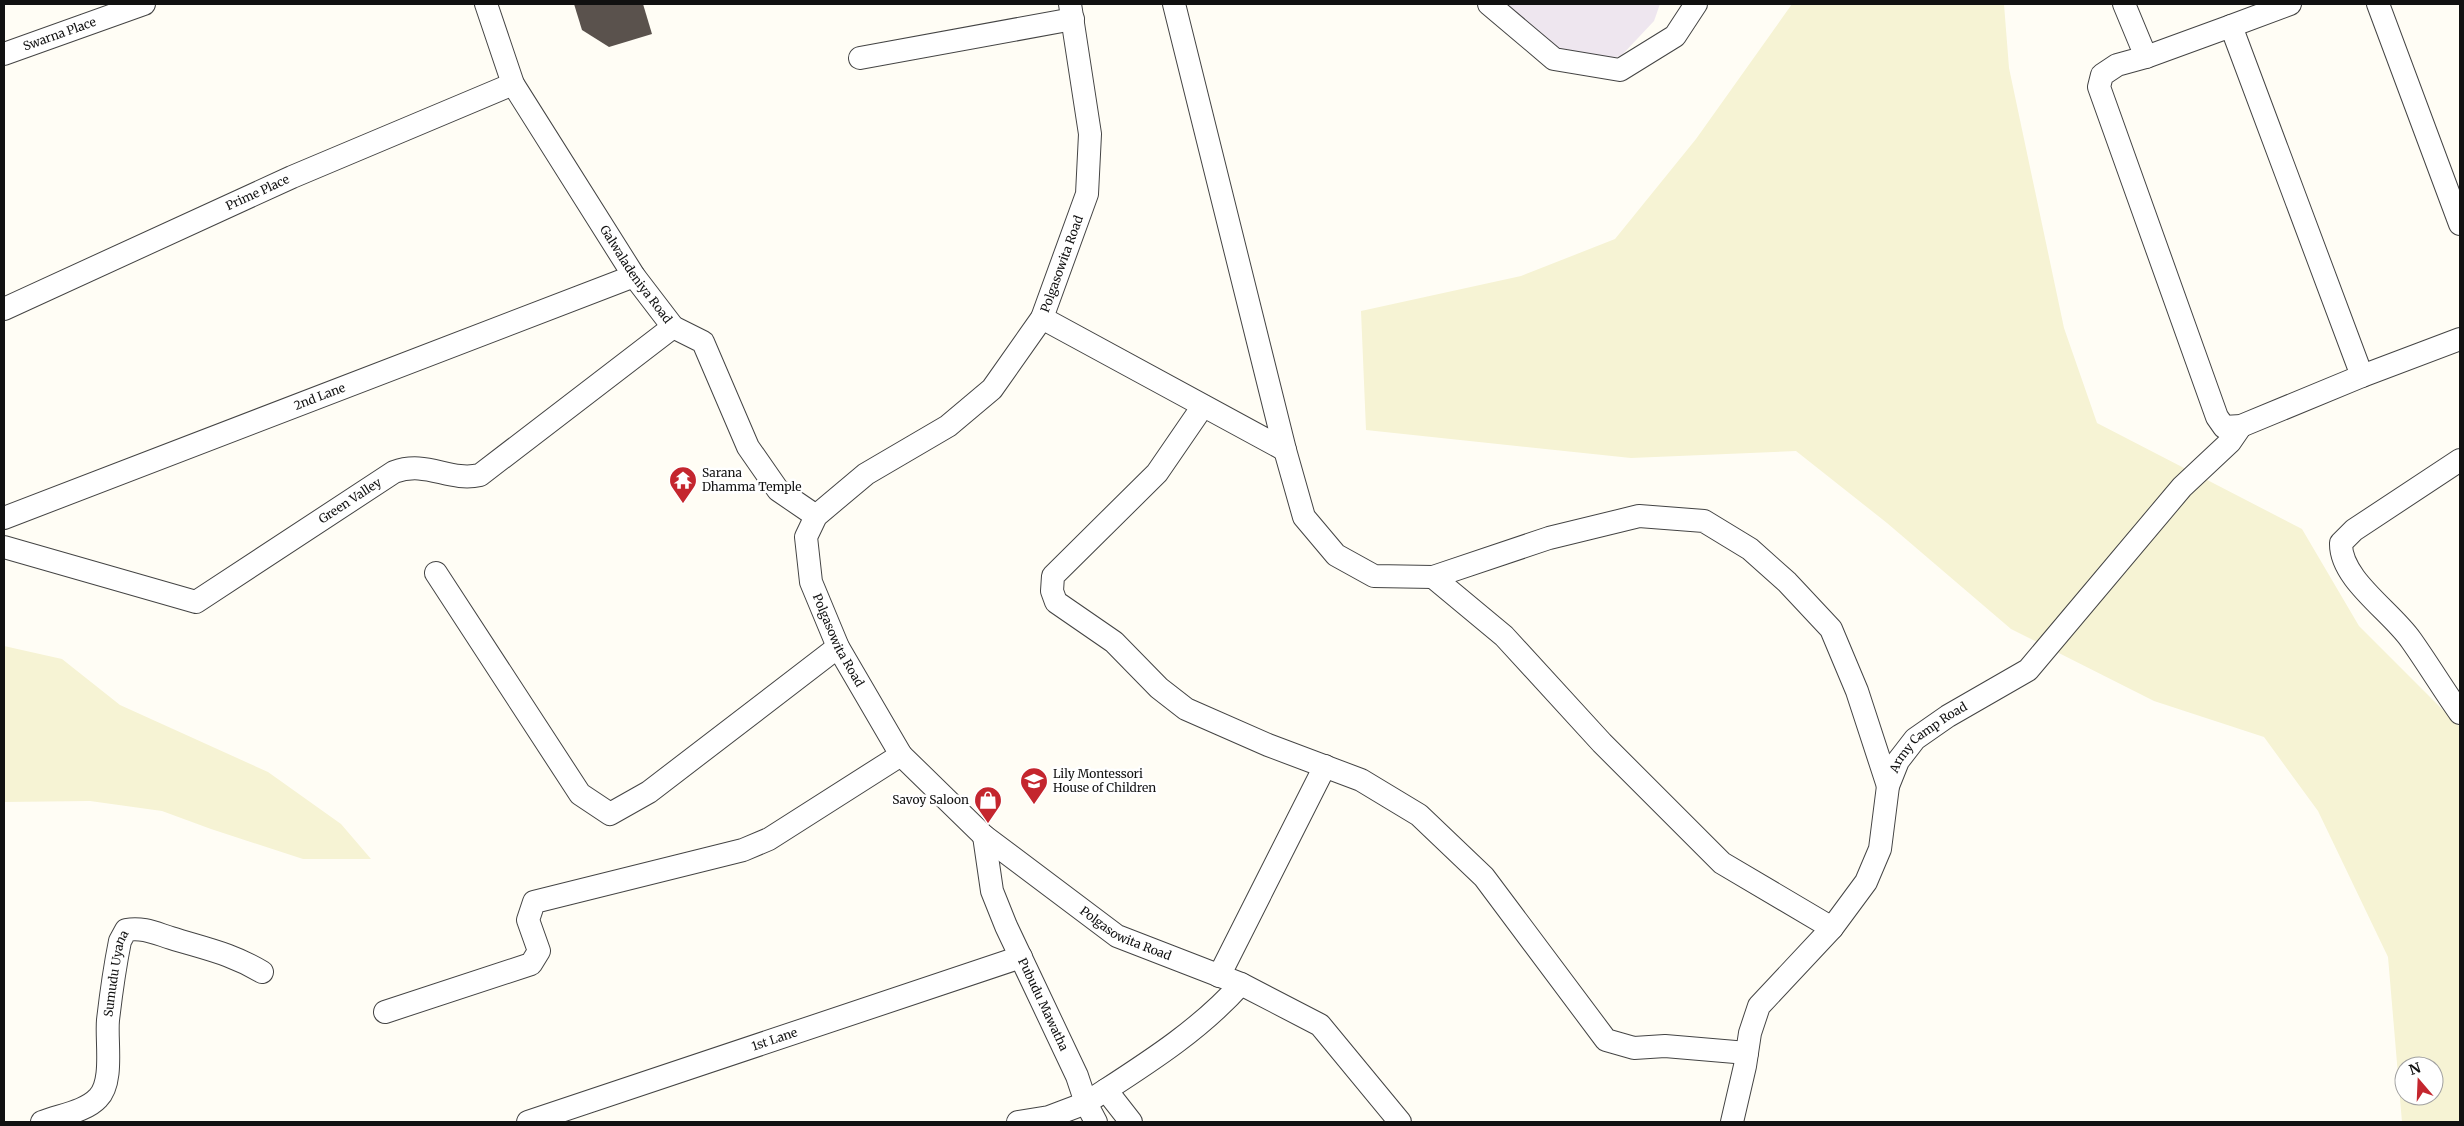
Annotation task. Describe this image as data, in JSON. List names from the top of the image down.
{
  "streets": {
    "street": [
      "Swarna Place",
      "Prime Place",
      "Polgasowita Road",
      "Galwaladeniya Road",
      "2nd Lane",
      "Green Valley",
      "Army Camp Road",
      "Sumudu Uyana",
      "Pubudu Mawatha",
      "1st Lane"
    ]
  },
  "crossings": [
    ["Prime Place", "Galwaladeniya Road"],
    ["Polgasowita Road", "Galwaladeniya Road"],
    ["Polgasowita Road", "Pubudu Mawatha"],
    ["Galwaladeniya Road", "2nd Lane"],
    ["Galwaladeniya Road", "Green Valley"],
    ["Pubudu Mawatha", "1st Lane"]
  ],
  "places": {
    "temple": ["Sarana Dhamma Temple"],
    "school or university": ["Lily Montessori House of Children"],
    "shop": ["Savoy Saloon"]
  },
  "north": "top"
}
